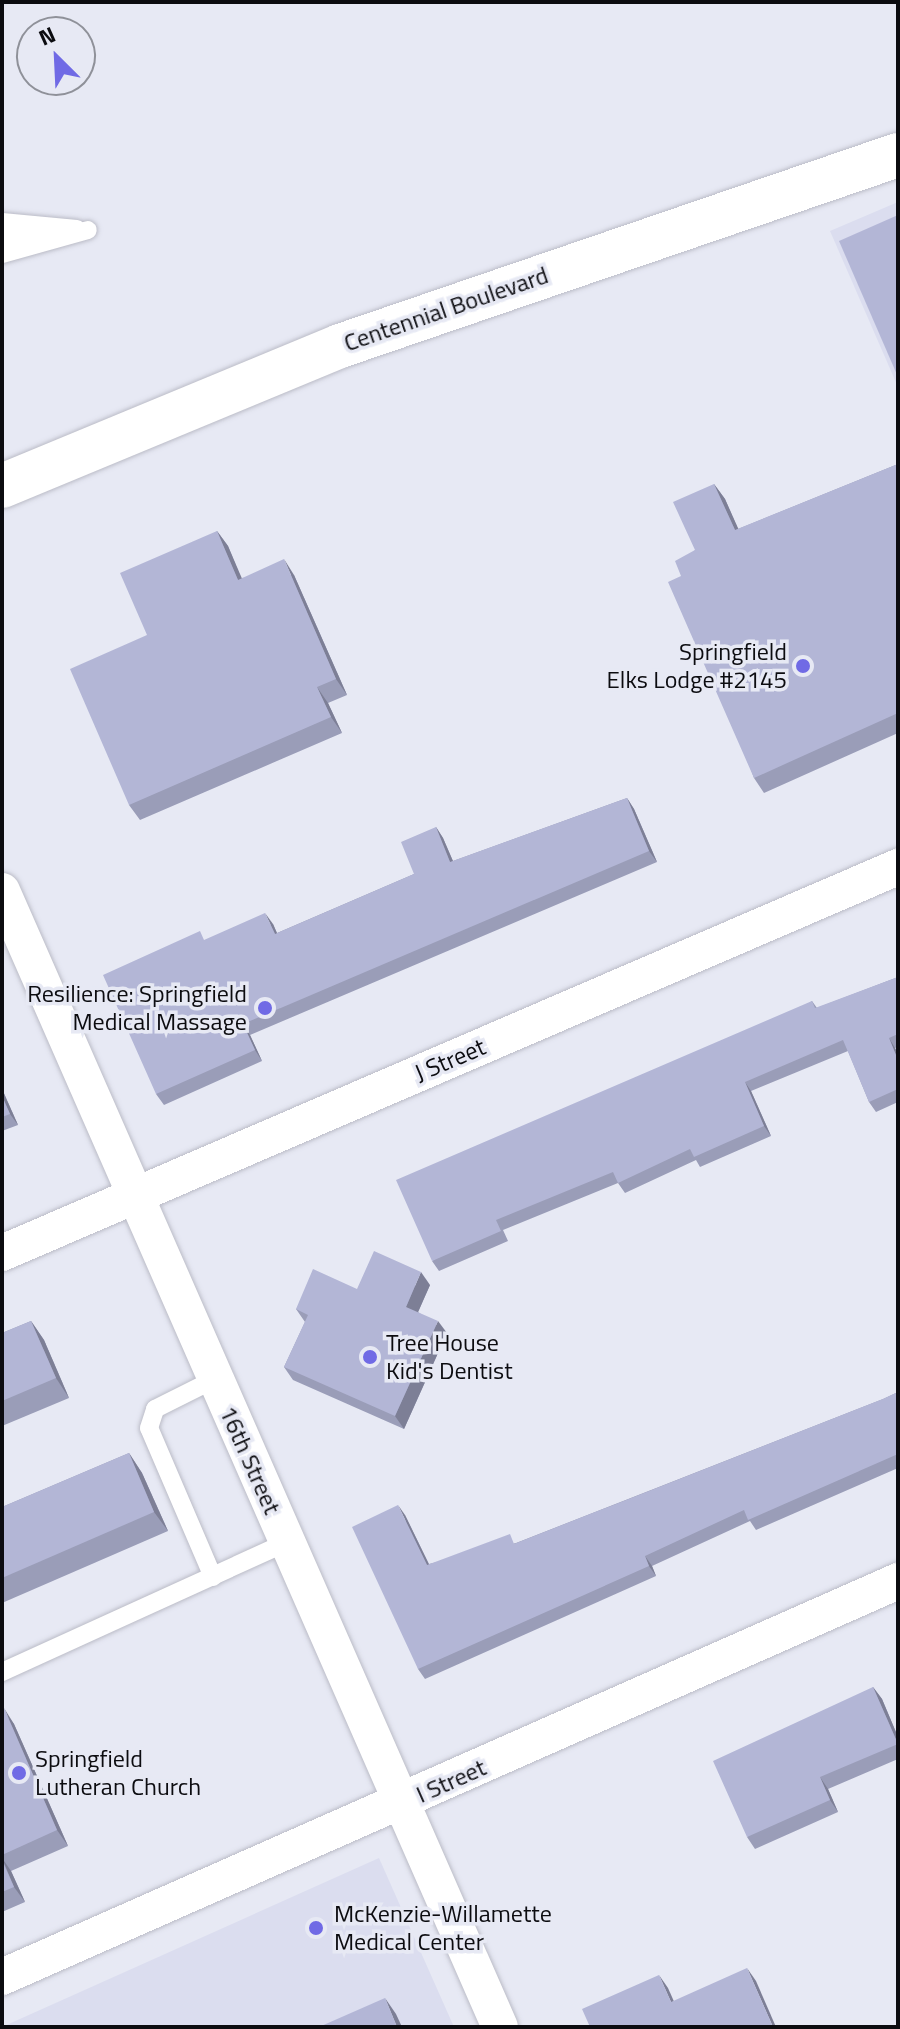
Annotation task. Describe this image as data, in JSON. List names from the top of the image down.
{
  "streets": {
    "street": [
      "Centennial Boulevard",
      "J Street",
      "16th Street",
      "I Street"
    ]
  },
  "crossings": [
    ["J Street", "16th Street"],
    ["16th Street", "I Street"]
  ],
  "places": [
    "Springfield Elks Lodge #2145",
    "Resilience: Springfield Medical Massage",
    "Tree House Kid's Dentist",
    "Springfield Lutheran Church",
    "McKenzie-Willamette Medical Center"
  ],
  "north": "top left"
}
